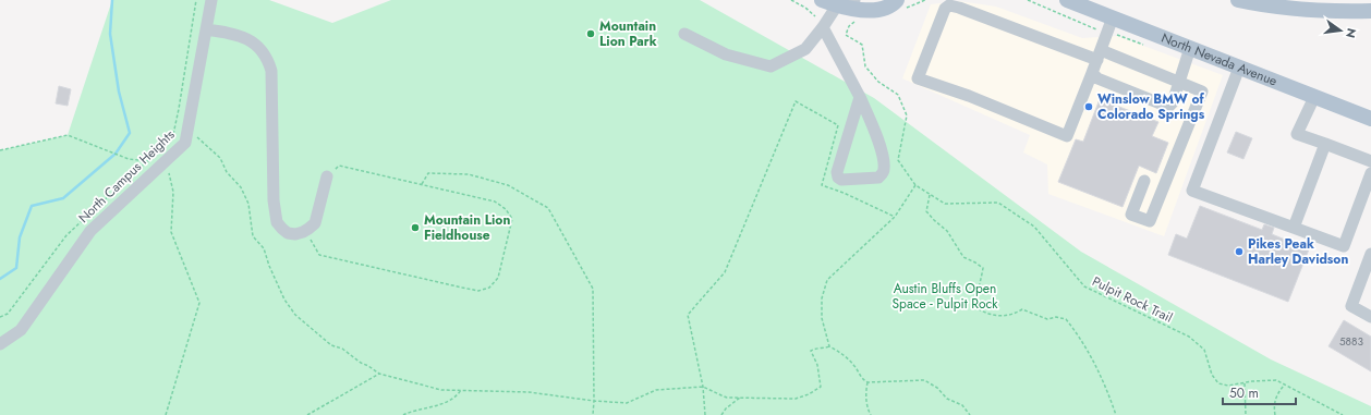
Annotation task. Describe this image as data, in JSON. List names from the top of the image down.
{
  "streets": {
    "main road": ["North Nevada Avenue"],
    "street": ["North Campus Heights"],
    "path": ["Pulpit Rock Trail"]
  },
  "parks": ["Austin Bluffs Open Space - Pulpit Rock"],
  "places": [
    "Mountain Lion Park",
    "Winslow BMW of Colorado Springs",
    "Mountain Lion Fieldhouse",
    "Pikes Peak Harley Davidson"
  ],
  "house_numbers": ["5883"],
  "scale_bar": "50 m",
  "north": "right"
}
